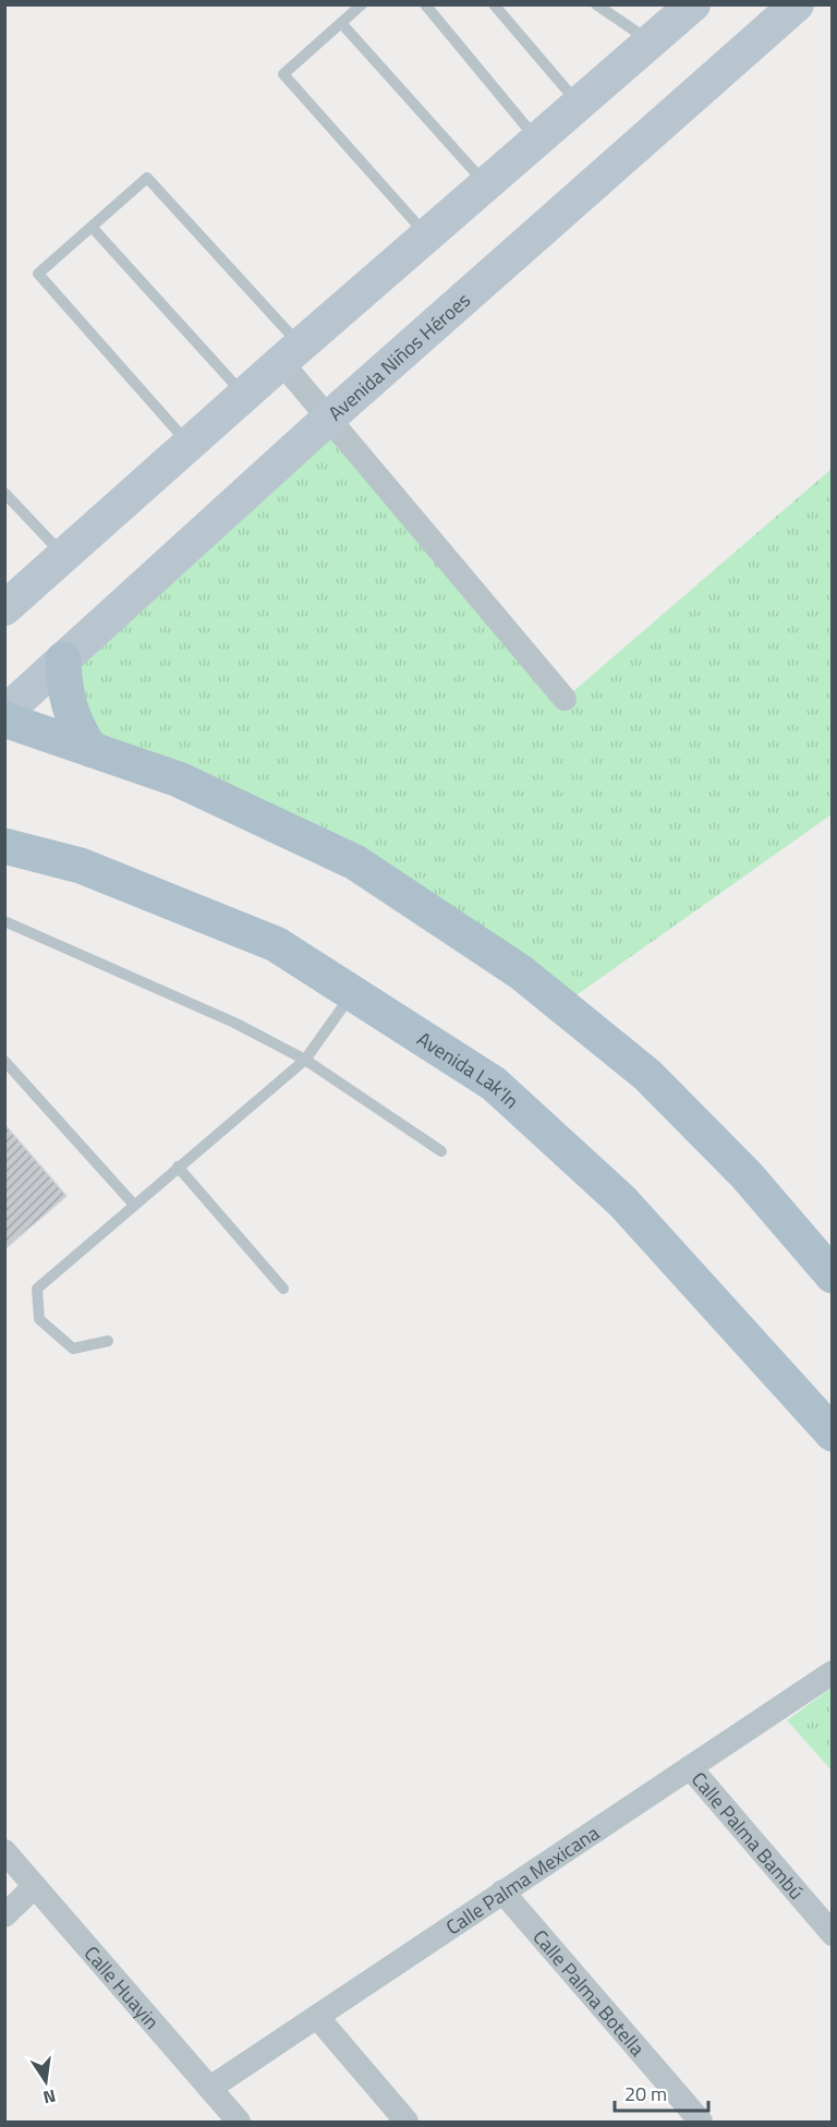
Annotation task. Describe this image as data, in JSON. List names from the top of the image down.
{
  "streets": {
    "main road": ["Avenida Niños Héroes", "Avenida Lak'In"],
    "street": [
      "Calle Palma Bambú",
      "Calle Palma Mexicana",
      "Calle Huayin",
      "Calle Palma Botella"
    ]
  },
  "crossings": [
    ["Calle Palma Bambú", "Calle Palma Mexicana"],
    ["Calle Palma Mexicana", "Calle Huayin"],
    ["Calle Palma Mexicana", "Calle Palma Botella"]
  ],
  "scale_bar": "20 m",
  "north": "bottom"
}
